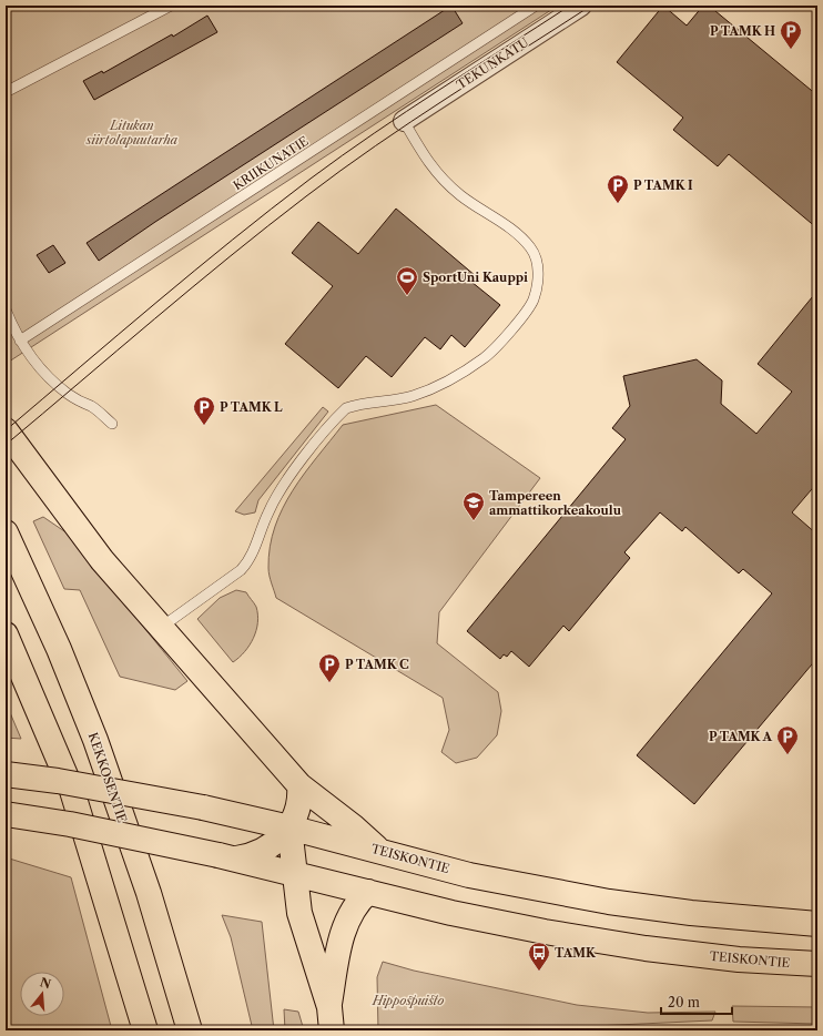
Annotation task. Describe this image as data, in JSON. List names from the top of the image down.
{
  "streets": {
    "highway": ["KEKKOSENTIE", "TEISKONTIE"],
    "street": ["TEKUNKATU"],
    "lane": ["KRIIKUNATIE"]
  },
  "parks": ["Litukan siirtolapuutarha", "Hippospuisto"],
  "places": {
    "parking": [
      "P TAMK H",
      "P TAMK I",
      "P TAMK L",
      "P TAMK C",
      "P TAMK A"
    ],
    "sports": ["SportUni Kauppi"],
    "school or university": ["Tampereen ammattikorkeakoulu"],
    "bus stop": ["TAMK"]
  },
  "scale_bar": "20 m",
  "north": "top"
}
